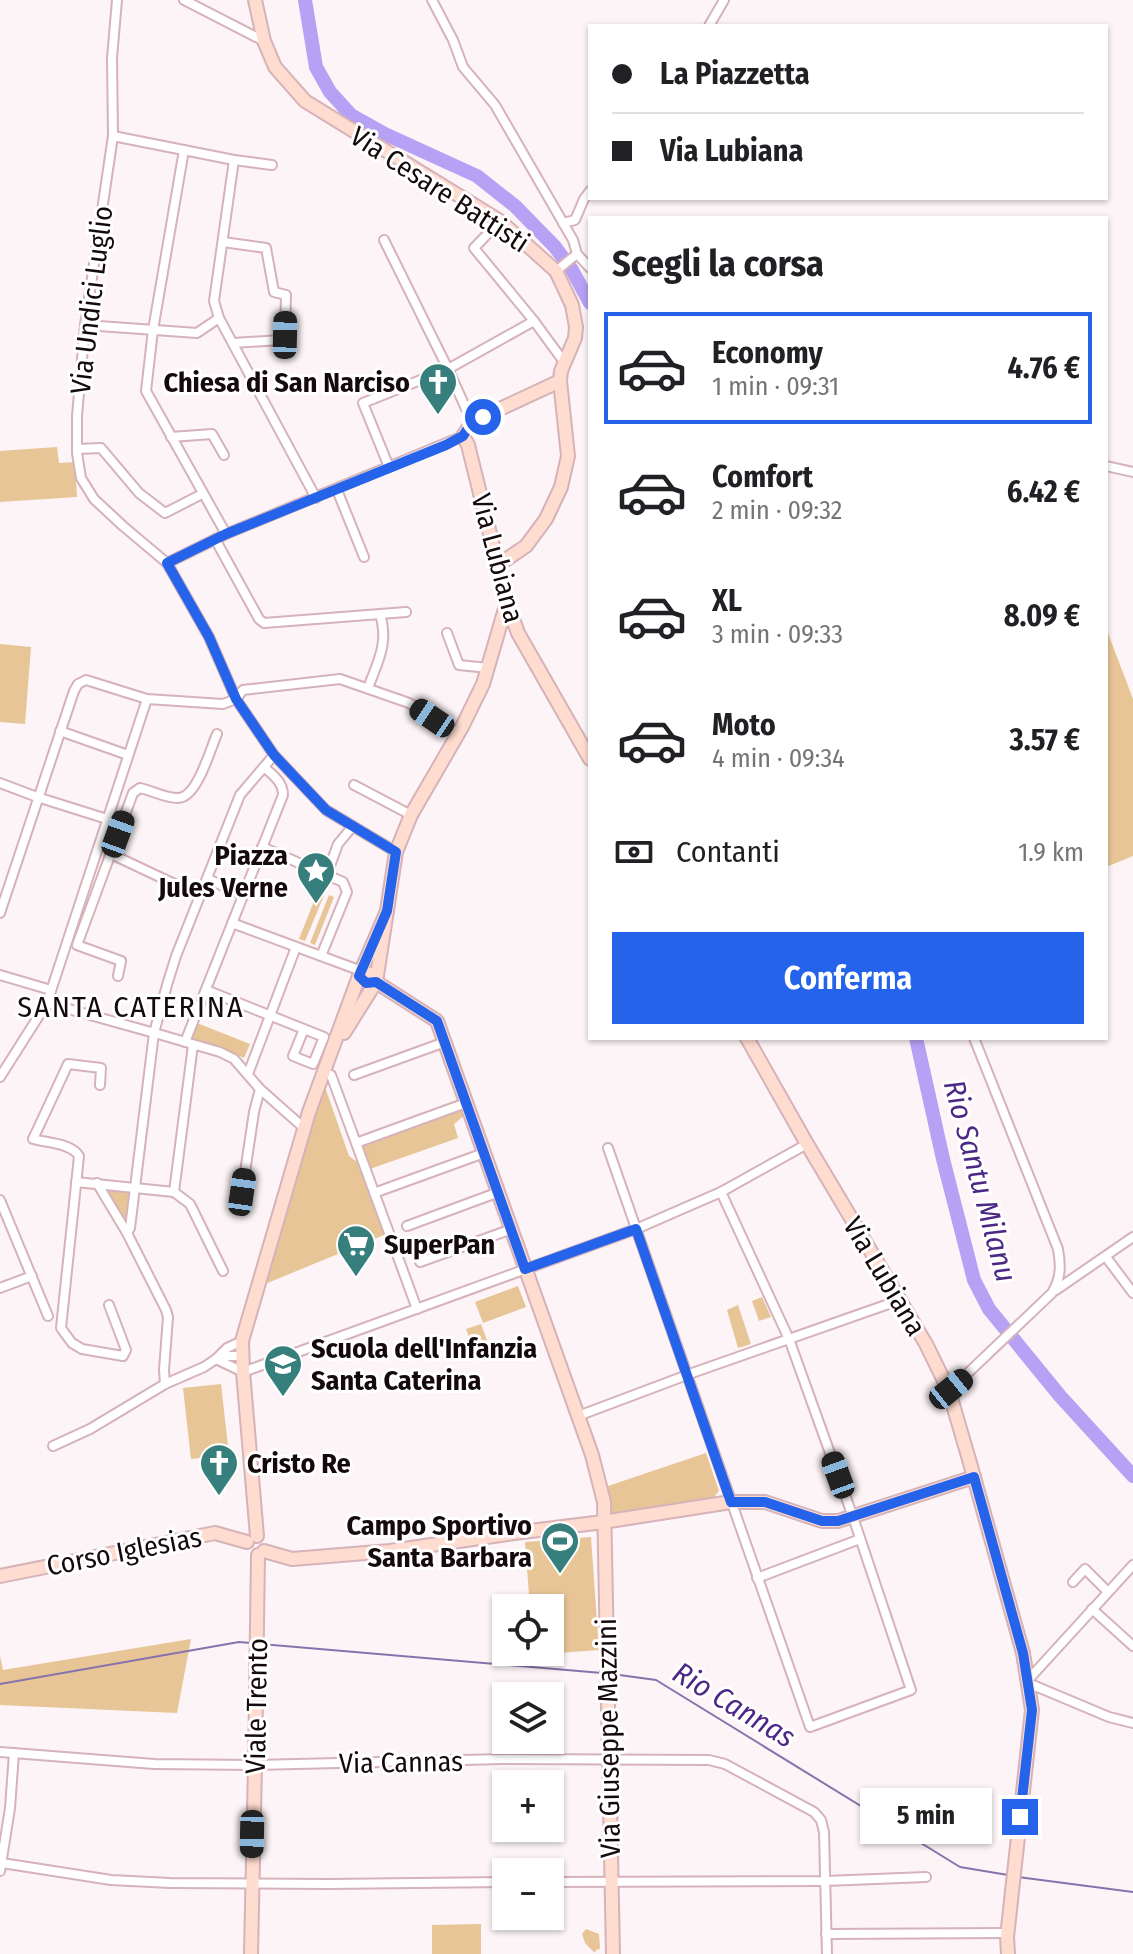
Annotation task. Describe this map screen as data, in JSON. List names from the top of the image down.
{
  "streets": {
    "street": [
      "Via Cesare Battisti",
      "Via Undici Luglio",
      "Via Lubiana",
      "Corso Iglesias",
      "Viale Trento",
      "Via Giuseppe Mazzini",
      "Via Cannas"
    ]
  },
  "crossings": [
    ["Via Cesare Battisti", "Via Lubiana"],
    ["Viale Trento", "Via Cannas"],
    ["Via Giuseppe Mazzini", "Via Cannas"]
  ],
  "districts": ["SANTA CATERINA"],
  "water": ["Rio Santu Milanu", "Rio Cannas"],
  "places": {
    "church": ["Chiesa di San Narciso", "Cristo Re"],
    "place": ["Piazza Jules Verne"],
    "supermarket": ["SuperPan"],
    "school or university": ["Scuola dell'Infanzia Santa Caterina"],
    "sports": ["Campo Sportivo Santa Barbara"]
  },
  "page": {
    "banner": ["La Piazzetta", "Via Lubiana"],
    "heading": "Scegli la corsa",
    "list": [
      {
        "name": "Economy",
        "note": "1 min · 09:31",
        "value": "4.76 €"
      },
      {
        "name": "Comfort",
        "note": "2 min · 09:32",
        "value": "6.42 €"
      },
      {
        "name": "XL",
        "note": "3 min · 09:33",
        "value": "8.09 €"
      },
      {
        "name": "Moto",
        "note": "4 min · 09:34",
        "value": "3.57 €"
      }
    ],
    "pay": ["Contanti", "1.9 km"],
    "buttons": "Conferma",
    "map_buttons": ["+", "−"],
    "bubble": "5 min"
  }
}
